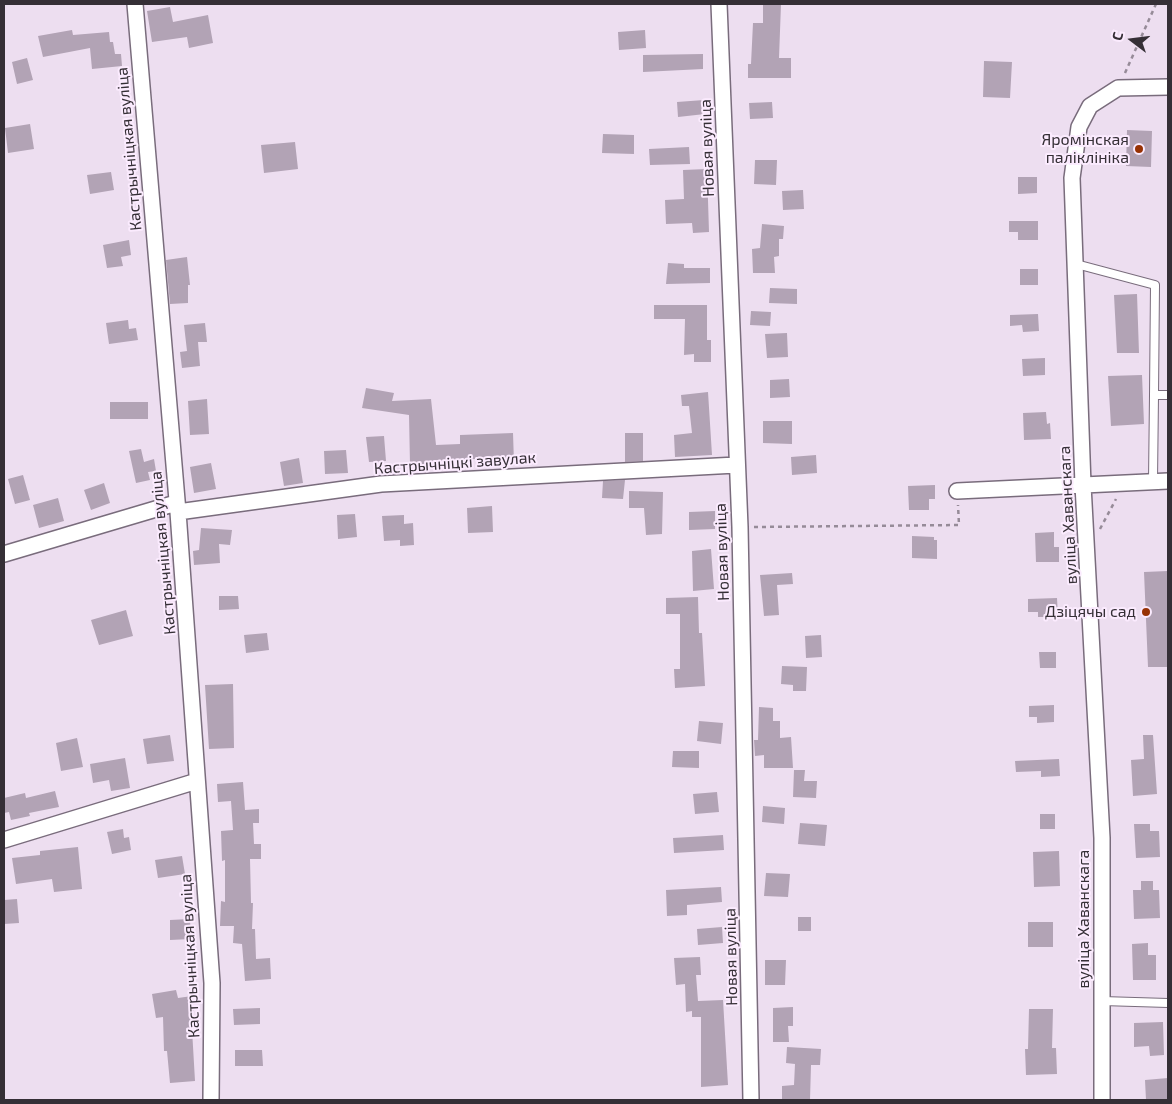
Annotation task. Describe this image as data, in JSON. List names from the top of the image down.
{
  "streets": {
    "street": [
      "Новая вуліца",
      "Кастрычніцкая вуліца",
      "Кастрычніцкі завулак",
      "вуліца Хаванскага"
    ]
  },
  "crossings": [
    ["Новая вуліца", "Кастрычніцкі завулак"],
    ["Кастрычніцкая вуліца", "Кастрычніцкі завулак"]
  ],
  "places": ["Яромінская паліклініка", "Дзіцячы сад"],
  "north": "left"
}
